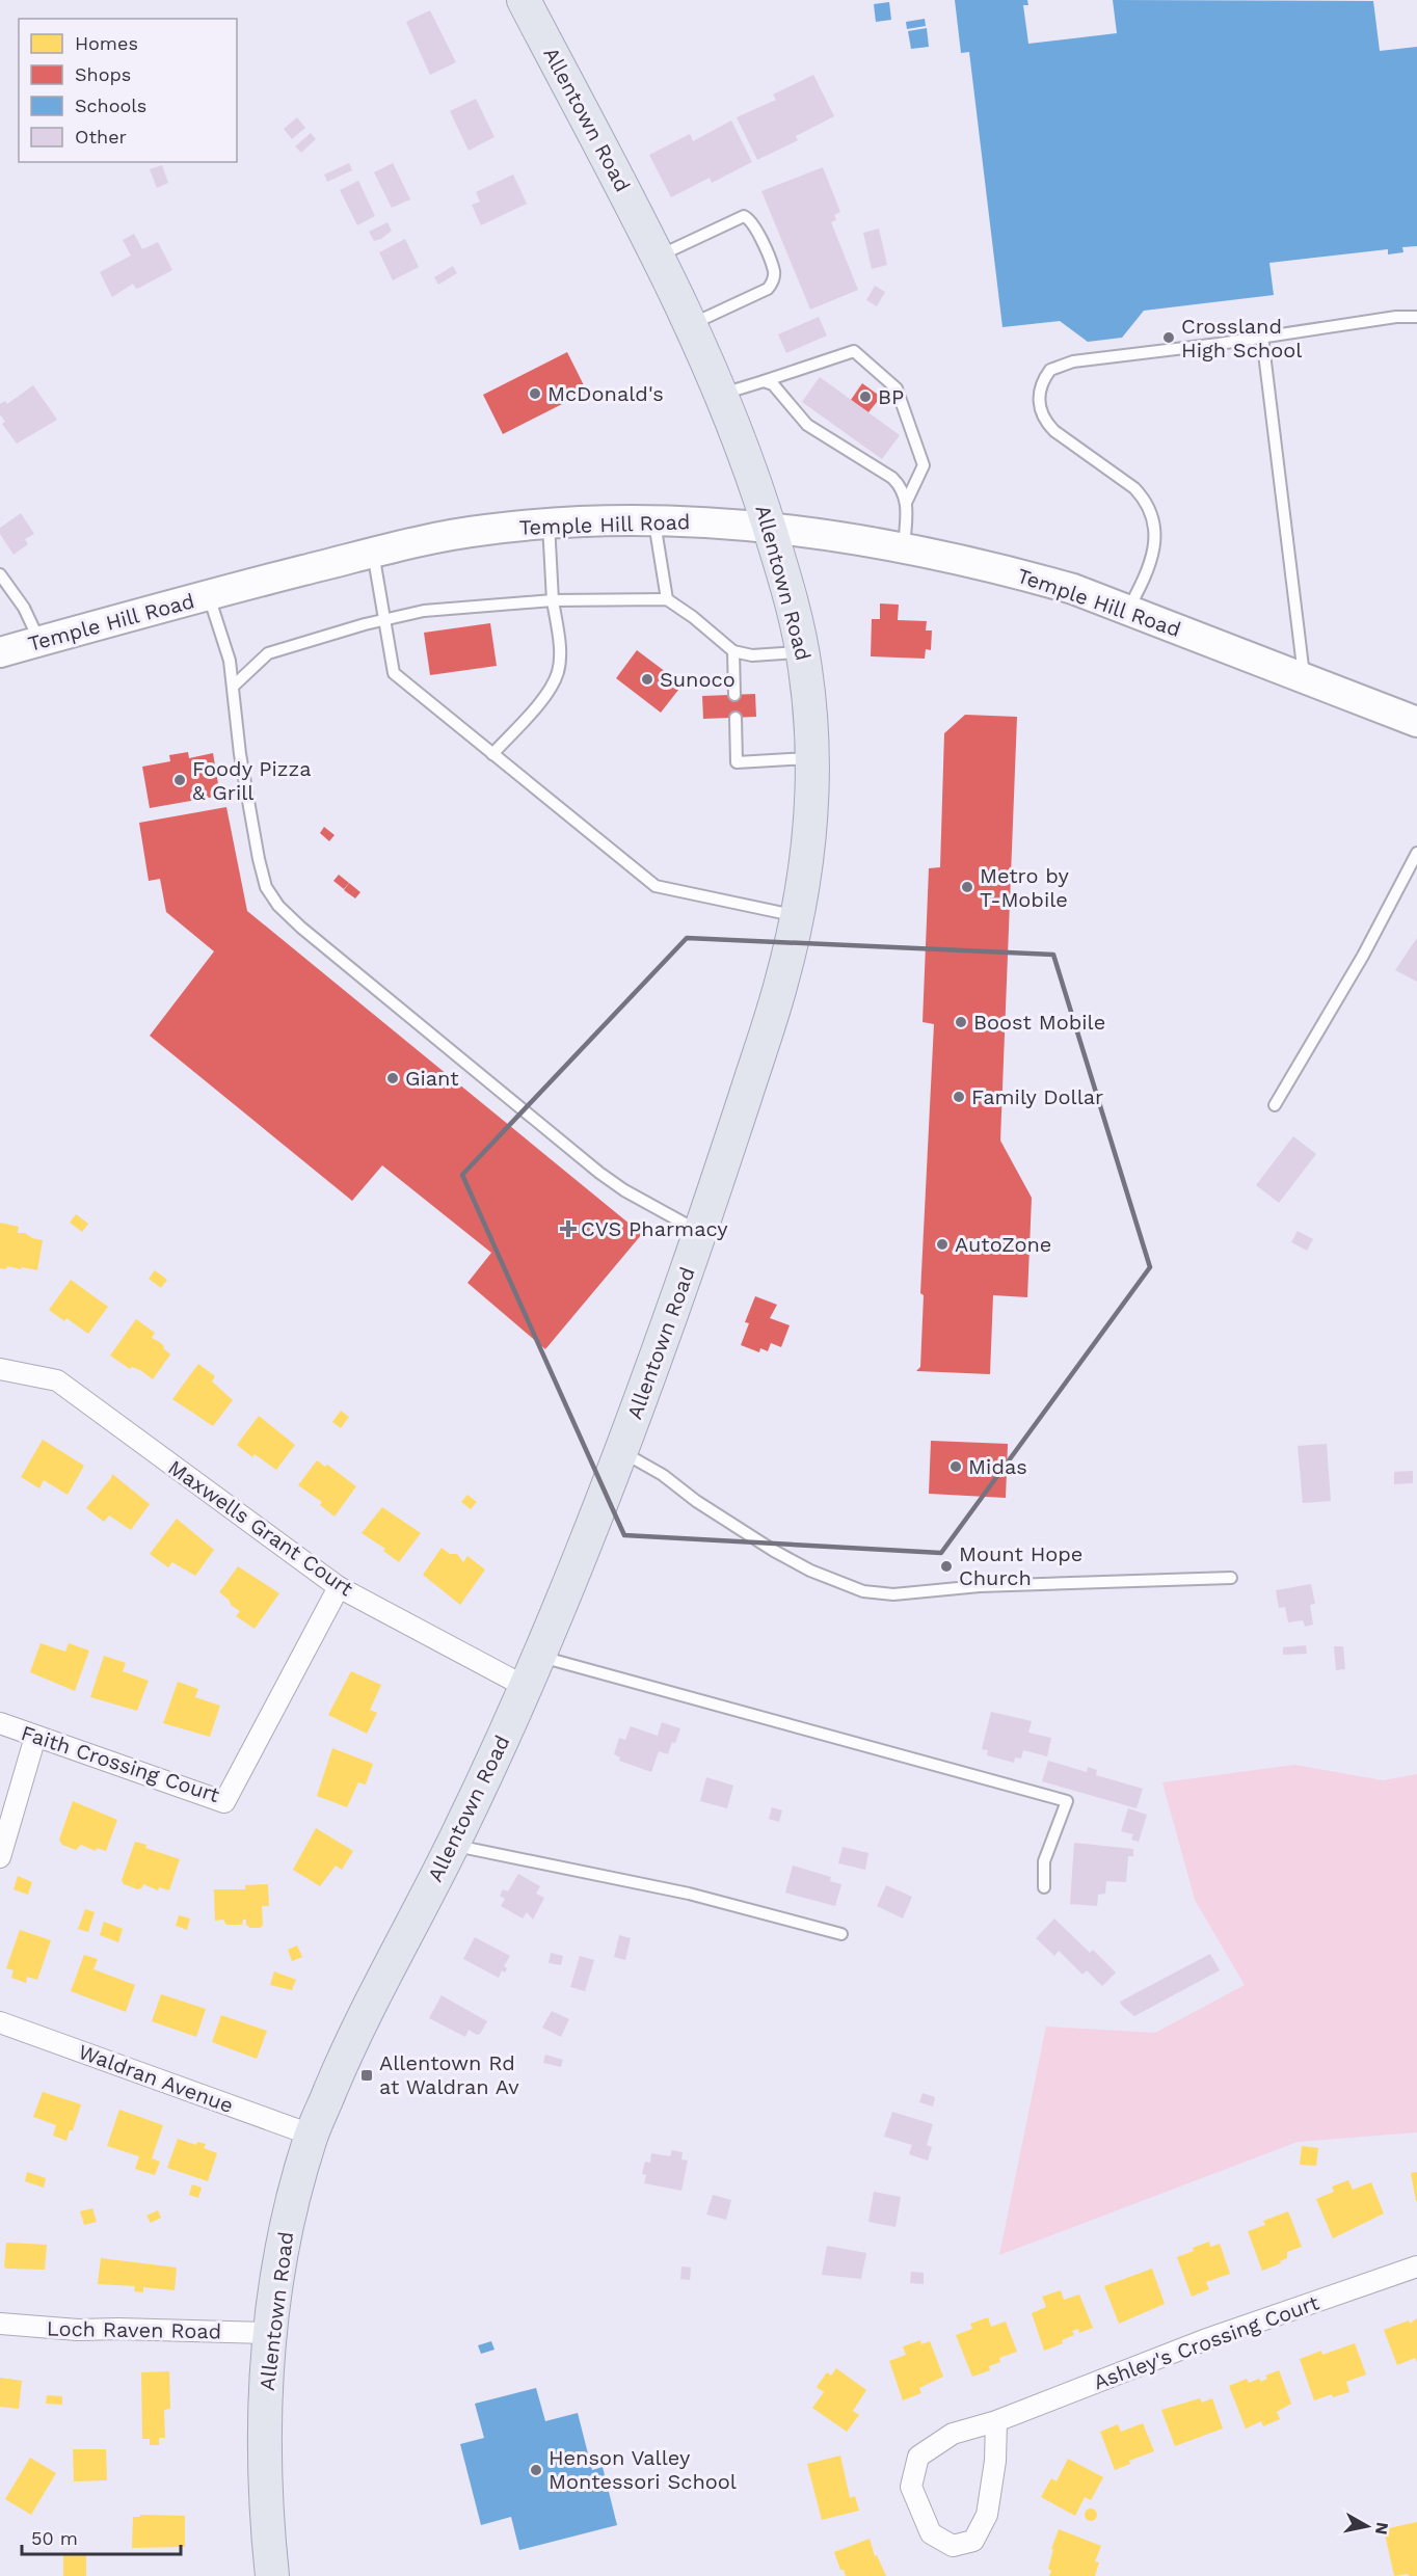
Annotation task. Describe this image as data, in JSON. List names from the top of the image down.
{
  "streets": {
    "main road": ["Allentown Road", "Temple Hill Road"],
    "street": [
      "Maxwells Grant Court",
      "Faith Crossing Court",
      "Waldran Avenue",
      "Loch Raven Road",
      "Ashley's Crossing Court"
    ]
  },
  "crossings": [
    ["Allentown Road", "Temple Hill Road"],
    ["Allentown Road", "Maxwells Grant Court"],
    ["Allentown Road", "Waldran Avenue"],
    ["Allentown Road", "Loch Raven Road"],
    ["Maxwells Grant Court", "Faith Crossing Court"]
  ],
  "places": {
    "other": [
      "Crossland High School",
      "McDonald's",
      "BP",
      "Sunoco",
      "Foody Pizza & Grill",
      "Metro by T-Mobile",
      "Boost Mobile",
      "Giant",
      "Family Dollar",
      "AutoZone",
      "Midas",
      "Mount Hope Church",
      "Henson Valley Montessori School"
    ],
    "health": ["CVS Pharmacy"],
    "transit": ["Allentown Rd at Waldran Av"]
  },
  "legend": [
    "Homes",
    "Shops",
    "Schools",
    "Other"
  ],
  "scale_bar": "50 m",
  "north": "right"
}
